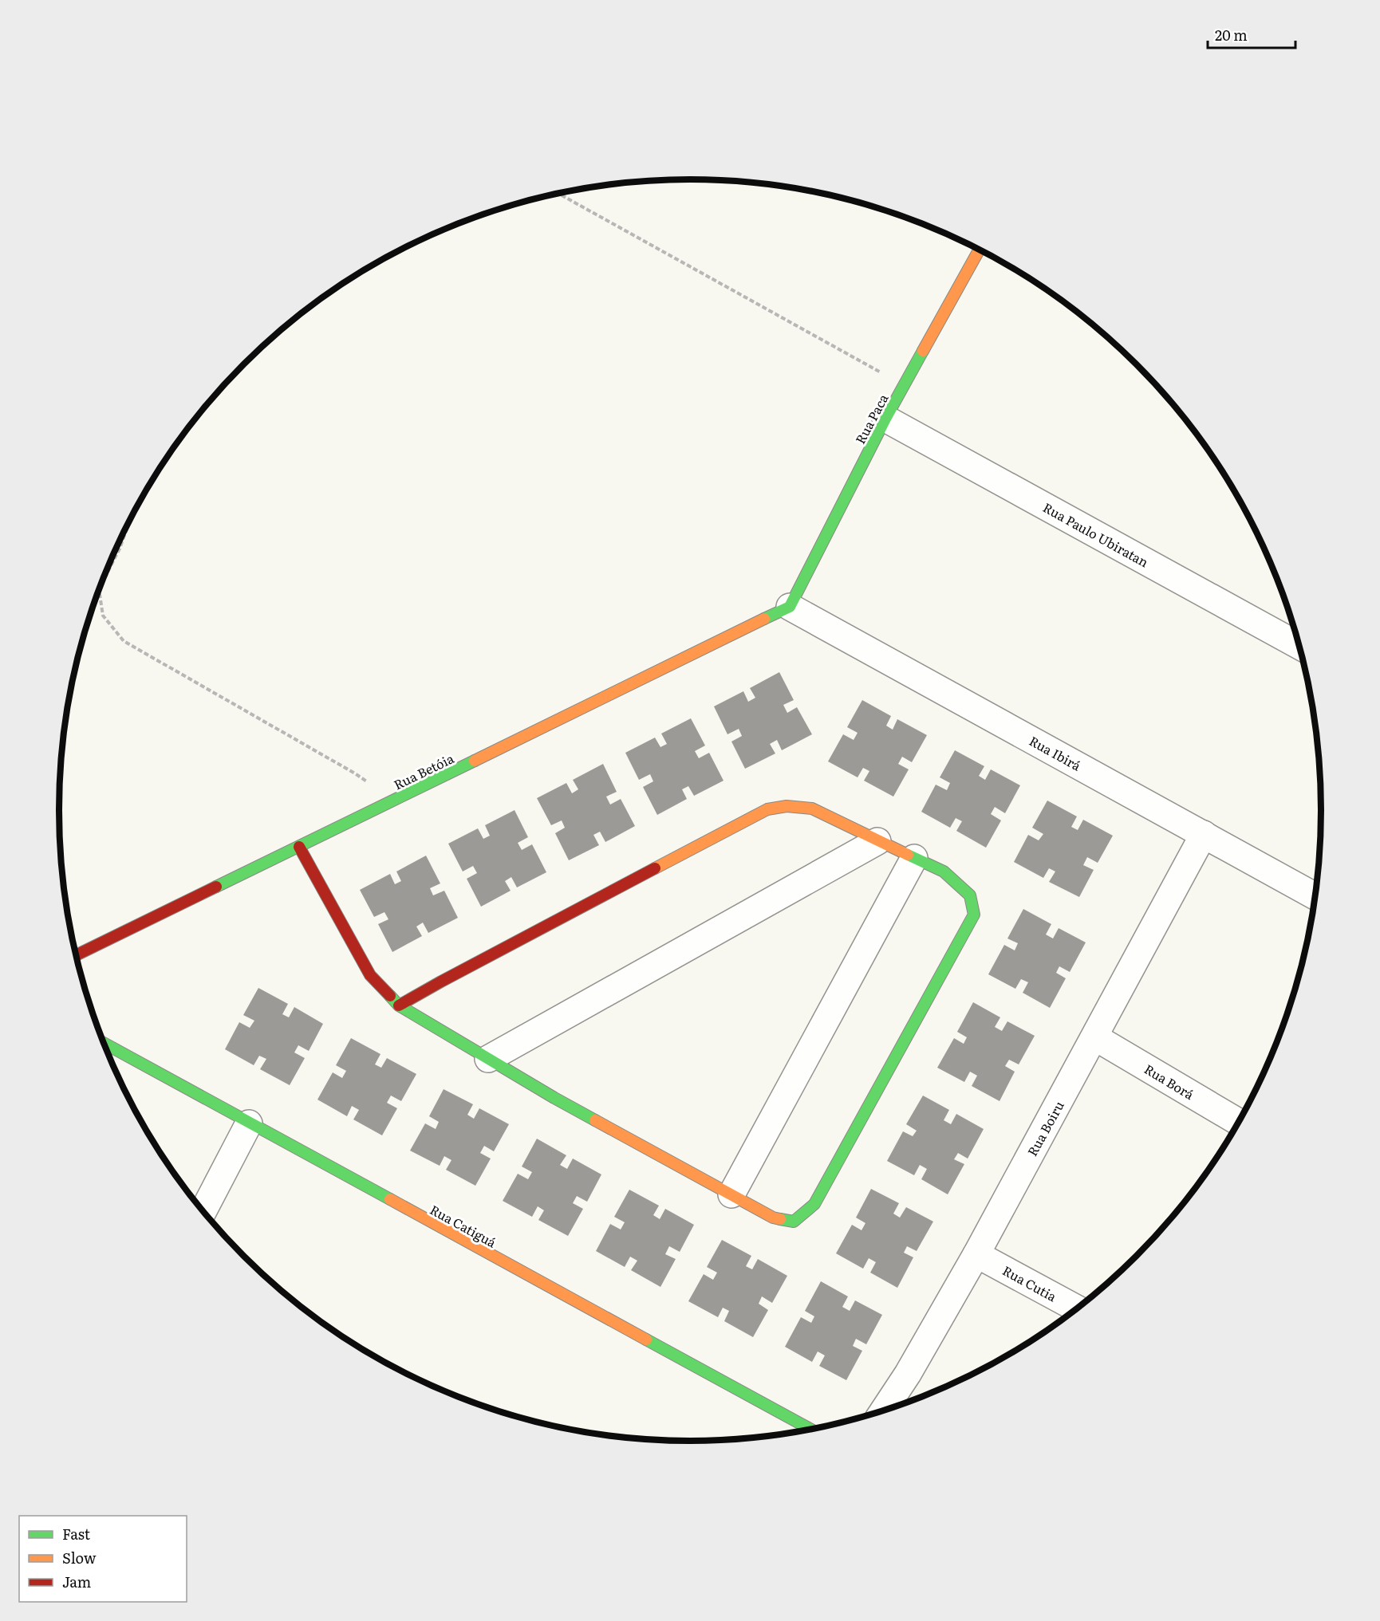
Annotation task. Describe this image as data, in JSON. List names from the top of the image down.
{
  "streets": {
    "street": [
      "Rua Paca",
      "Rua Paulo Ubiratan",
      "Rua Ibirá",
      "Rua Betóia",
      "Rua Borá",
      "Rua Boiru",
      "Rua Catiguá",
      "Rua Cutia"
    ]
  },
  "crossings": [
    ["Rua Paca", "Rua Paulo Ubiratan"],
    ["Rua Paca", "Rua Ibirá"],
    ["Rua Paca", "Rua Betóia"],
    ["Rua Ibirá", "Rua Betóia"],
    ["Rua Ibirá", "Rua Boiru"],
    ["Rua Borá", "Rua Boiru"],
    ["Rua Boiru", "Rua Cutia"]
  ],
  "legend": ["Fast", "Slow", "Jam"],
  "scale_bar": "20 m"
}
